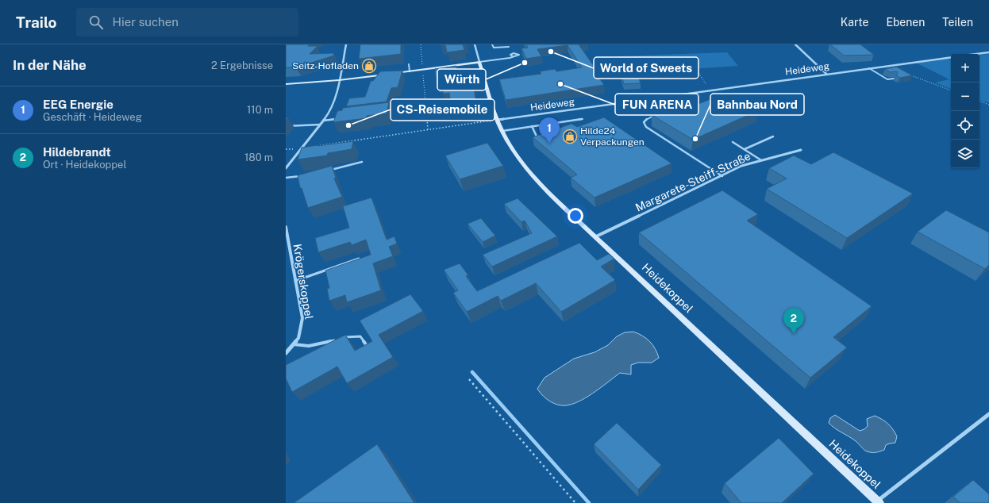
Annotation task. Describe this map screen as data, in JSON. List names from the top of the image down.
{
  "streets": {
    "street": [
      "Heideweg",
      "Margarete-Steiff-Straße",
      "Krögerskoppel",
      "Heidekoppel"
    ]
  },
  "crossings": [
    ["Heideweg", "Heidekoppel"],
    ["Margarete-Steiff-Straße", "Heidekoppel"]
  ],
  "places": {
    "other": [
      "World of Sweets",
      "Würth",
      "FUN ARENA",
      "CS-Reisemobile",
      "Bahnbau Nord"
    ],
    "shop": ["Seitz-Hofladen", "Hilde24 Verpackungen"]
  },
  "page": {
    "header": "Trailo",
    "search": "Hier suchen",
    "nav": ["Karte", "Ebenen", "Teilen"],
    "heading": ["In der Nähe", "2 Ergebnisse"],
    "map_buttons": ["+", "−"],
    "list": [
      {
        "mark": "1",
        "name": "EEG Energie",
        "note": "Geschäft · Heideweg",
        "value": "110 m"
      },
      {
        "mark": "2",
        "name": "Hildebrandt",
        "note": "Ort · Heidekoppel",
        "value": "180 m"
      }
    ],
    "pins": ["1", "2"]
  }
}
